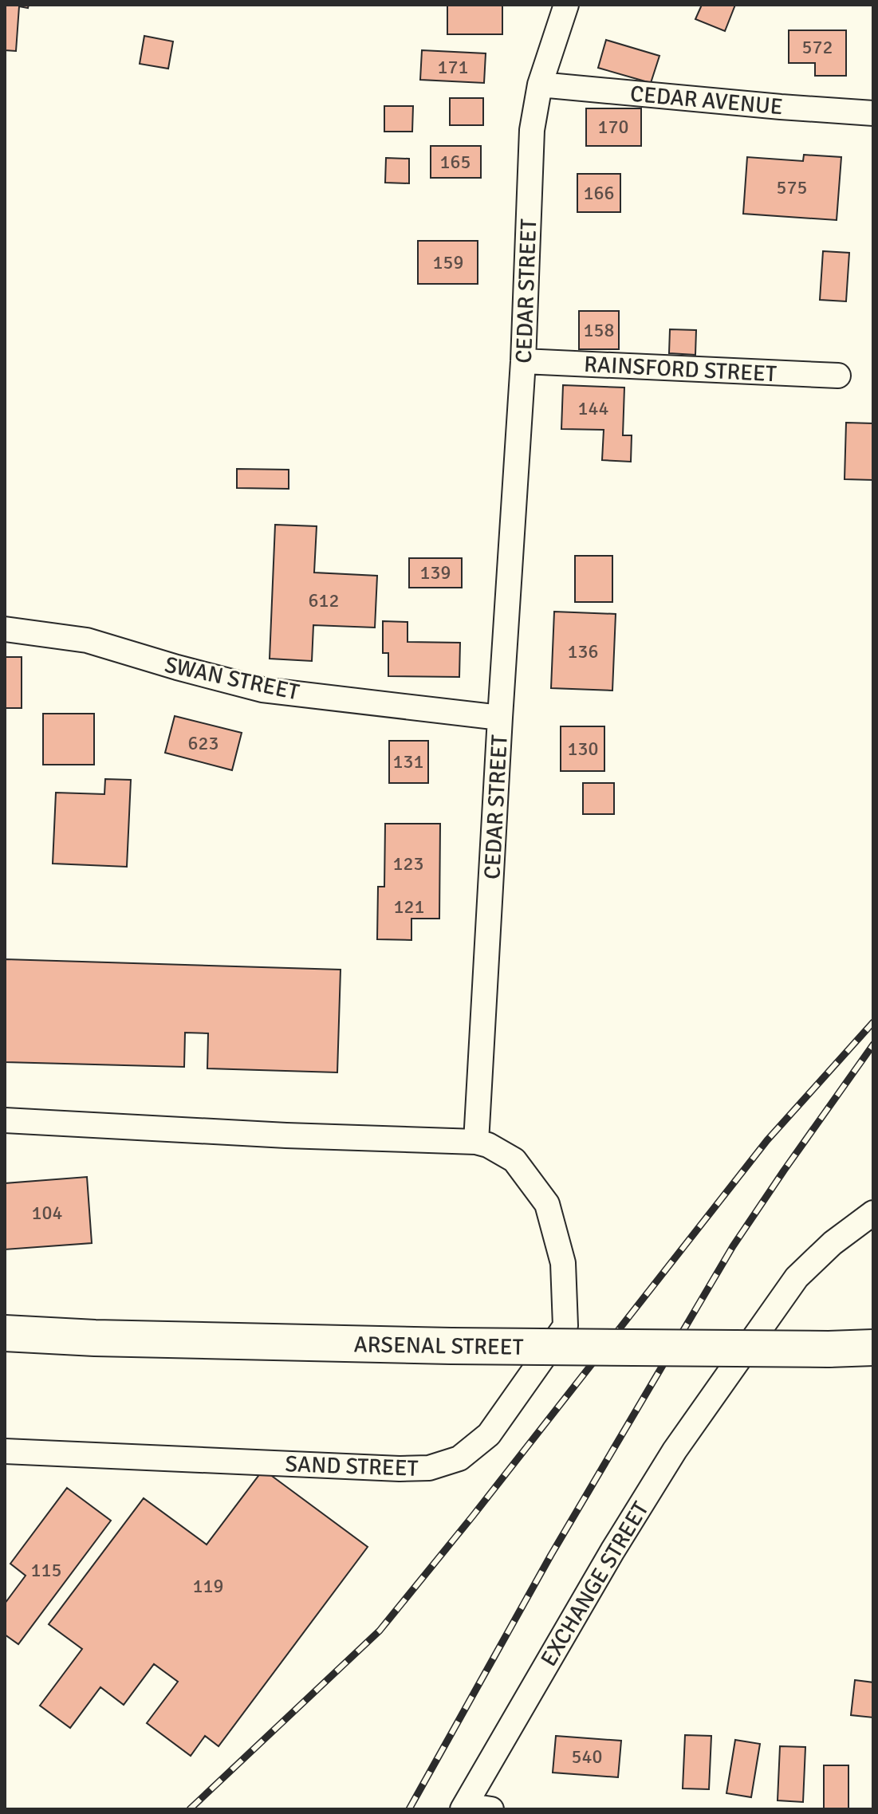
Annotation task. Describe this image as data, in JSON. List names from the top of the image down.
{
  "streets": {
    "highway": ["ARSENAL STREET"],
    "street": [
      "CEDAR AVENUE",
      "CEDAR STREET",
      "RAINSFORD STREET",
      "SWAN STREET",
      "SAND STREET",
      "EXCHANGE STREET"
    ]
  },
  "crossings": [
    ["CEDAR AVENUE", "CEDAR STREET"],
    ["CEDAR STREET", "RAINSFORD STREET"],
    ["CEDAR STREET", "SWAN STREET"],
    ["CEDAR STREET", "SAND STREET"]
  ],
  "house_numbers": [
    "572",
    "171",
    "170",
    "165",
    "575",
    "166",
    "159",
    "158",
    "144",
    "139",
    "612",
    "136",
    "623",
    "130",
    "131",
    "123",
    "121",
    "104",
    "115",
    "119",
    "540"
  ]
}
